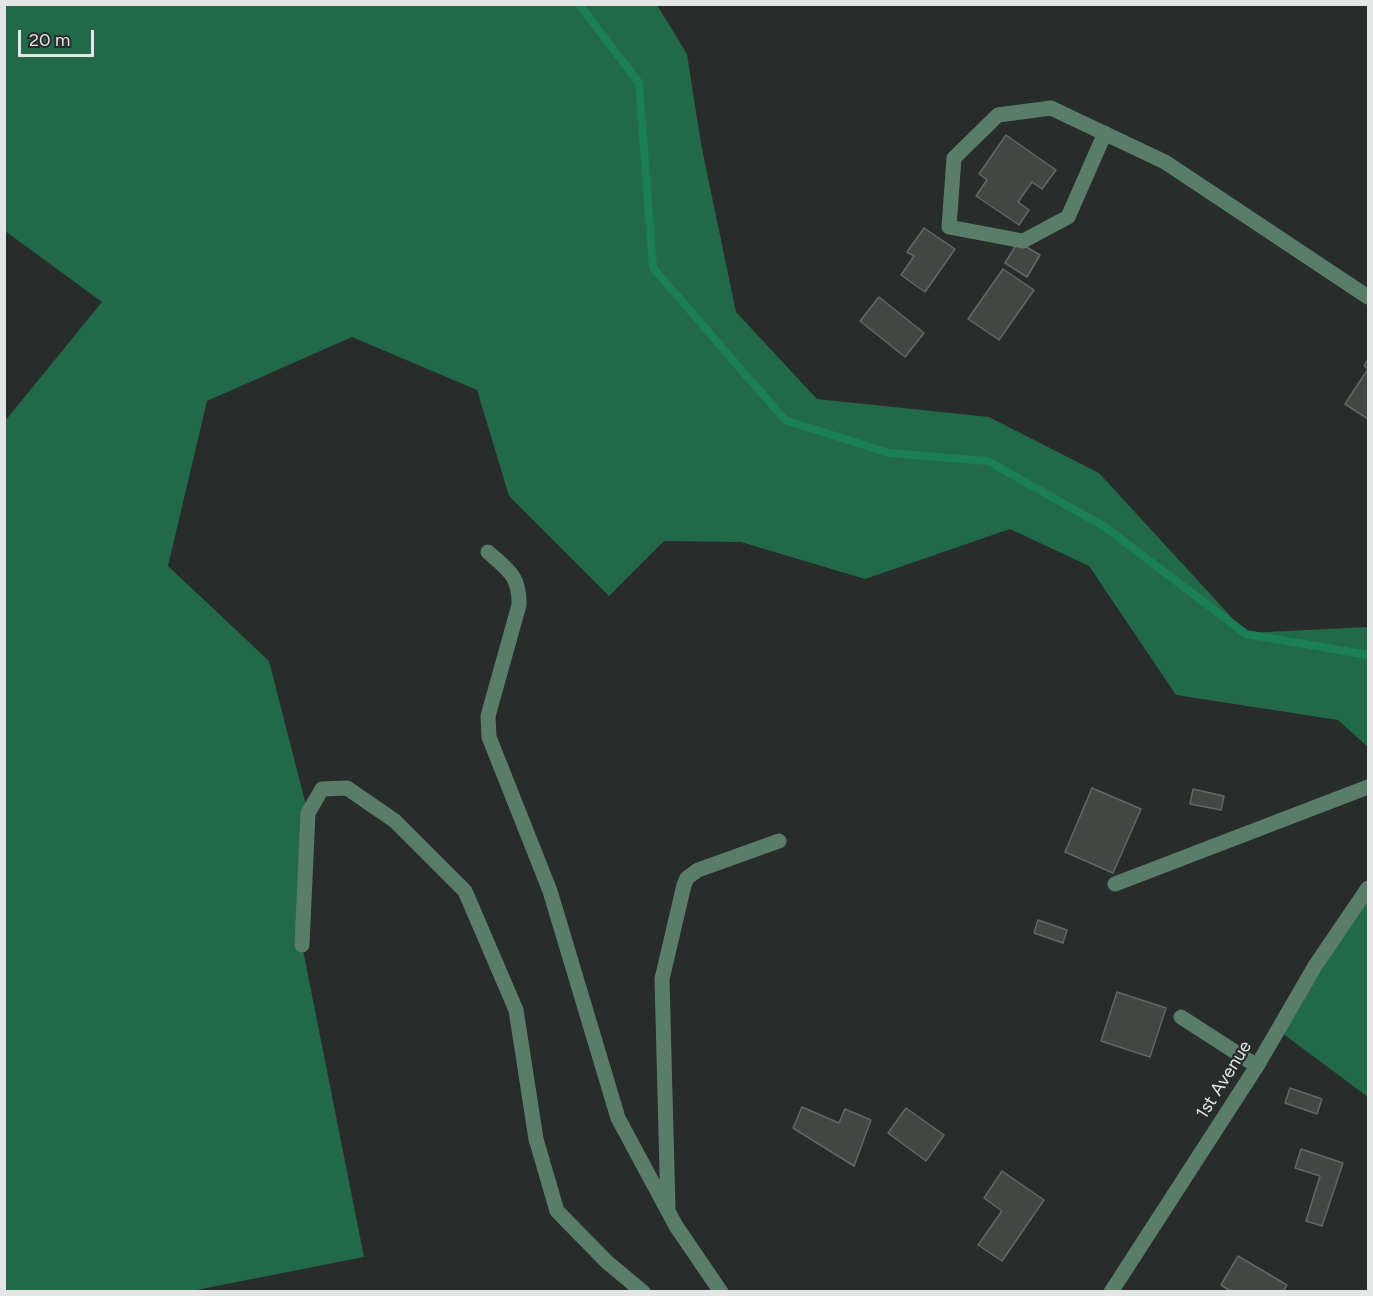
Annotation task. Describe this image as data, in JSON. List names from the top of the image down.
{
  "streets": {
    "street": ["1st Avenue"]
  },
  "scale_bar": "20 m"
}
